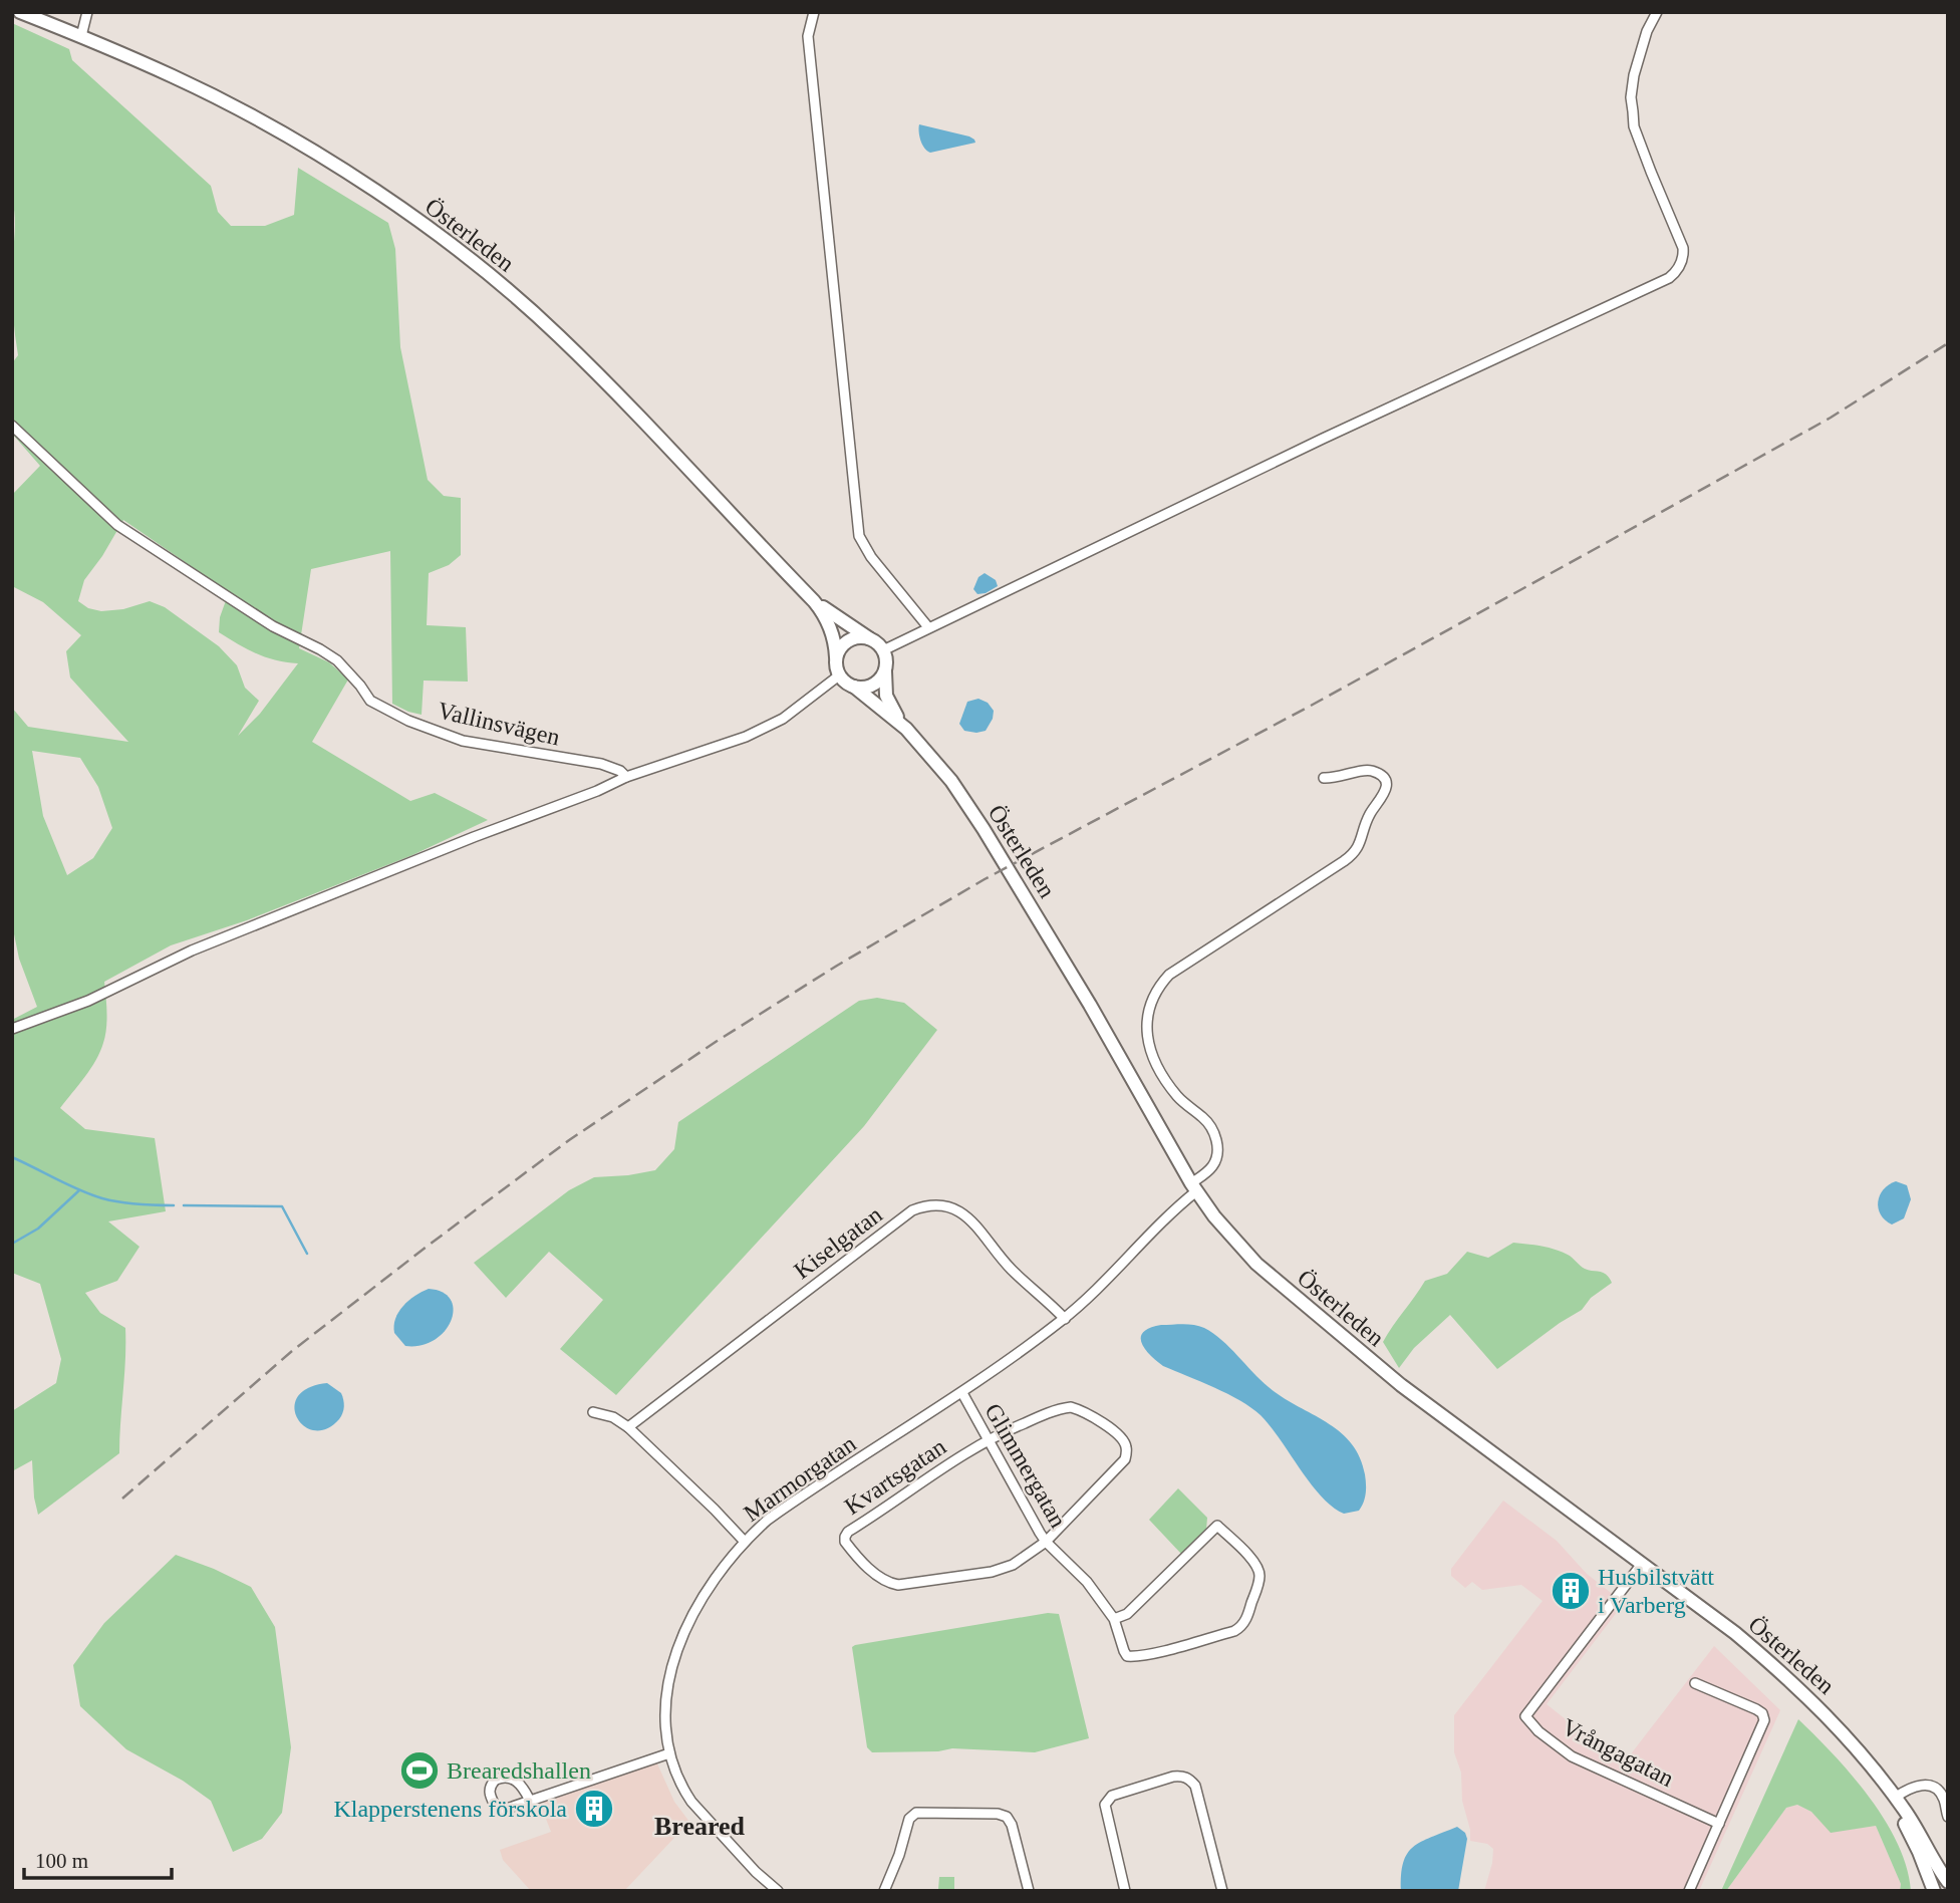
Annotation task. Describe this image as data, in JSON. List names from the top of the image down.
{
  "streets": {
    "main road": ["Österleden"],
    "street": [
      "Vallinsvägen",
      "Kiselgatan",
      "Glimmergatan",
      "Kvartsgatan",
      "Marmorgatan",
      "Vrångagatan"
    ]
  },
  "crossings": [
    ["Österleden", "Marmorgatan"],
    ["Österleden", "Vrångagatan"],
    ["Kiselgatan", "Marmorgatan"],
    ["Glimmergatan", "Kvartsgatan"],
    ["Glimmergatan", "Marmorgatan"]
  ],
  "districts": ["Breared"],
  "places": {
    "building": ["Husbilstvätt i Varberg", "Klapperstenens förskola"],
    "sports": ["Brearedshallen"]
  },
  "scale_bar": "100 m"
}
